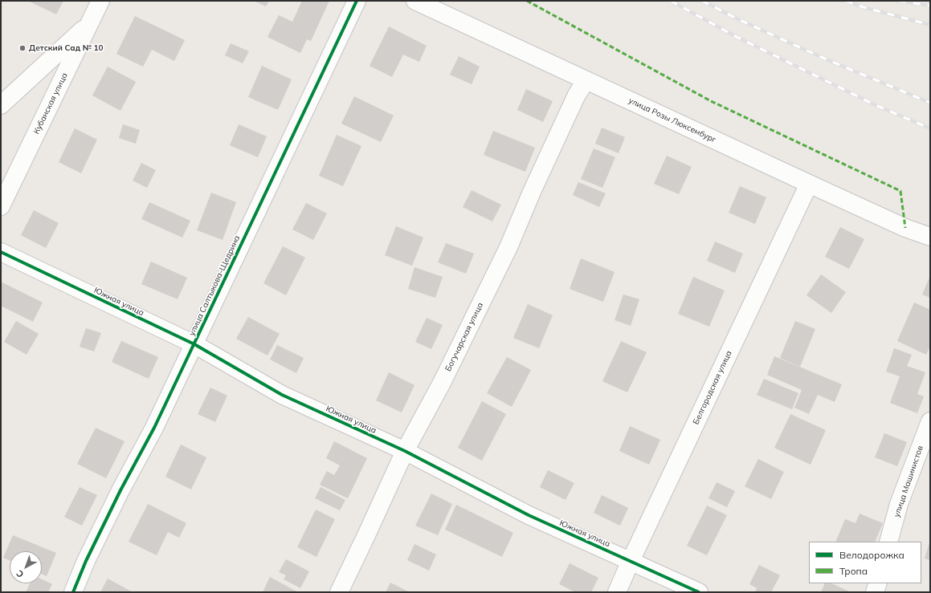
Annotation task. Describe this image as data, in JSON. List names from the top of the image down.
{
  "streets": {
    "street": [
      "Кубанская улица",
      "улица Розы Люксембург",
      "улица Салтыкова-Щедрина",
      "Южная улица",
      "Богучарская улица",
      "Белгородская улица",
      "улица Машинистов"
    ]
  },
  "crossings": [
    ["улица Розы Люксембург", "Богучарская улица"],
    ["улица Розы Люксембург", "Белгородская улица"],
    ["улица Салтыкова-Щедрина", "Южная улица"],
    ["Южная улица", "Богучарская улица"],
    ["Южная улица", "Белгородская улица"]
  ],
  "places": ["Детский Сад № 10"],
  "legend": ["Велодорожка", "Тропа"],
  "north": "bottom left"
}
